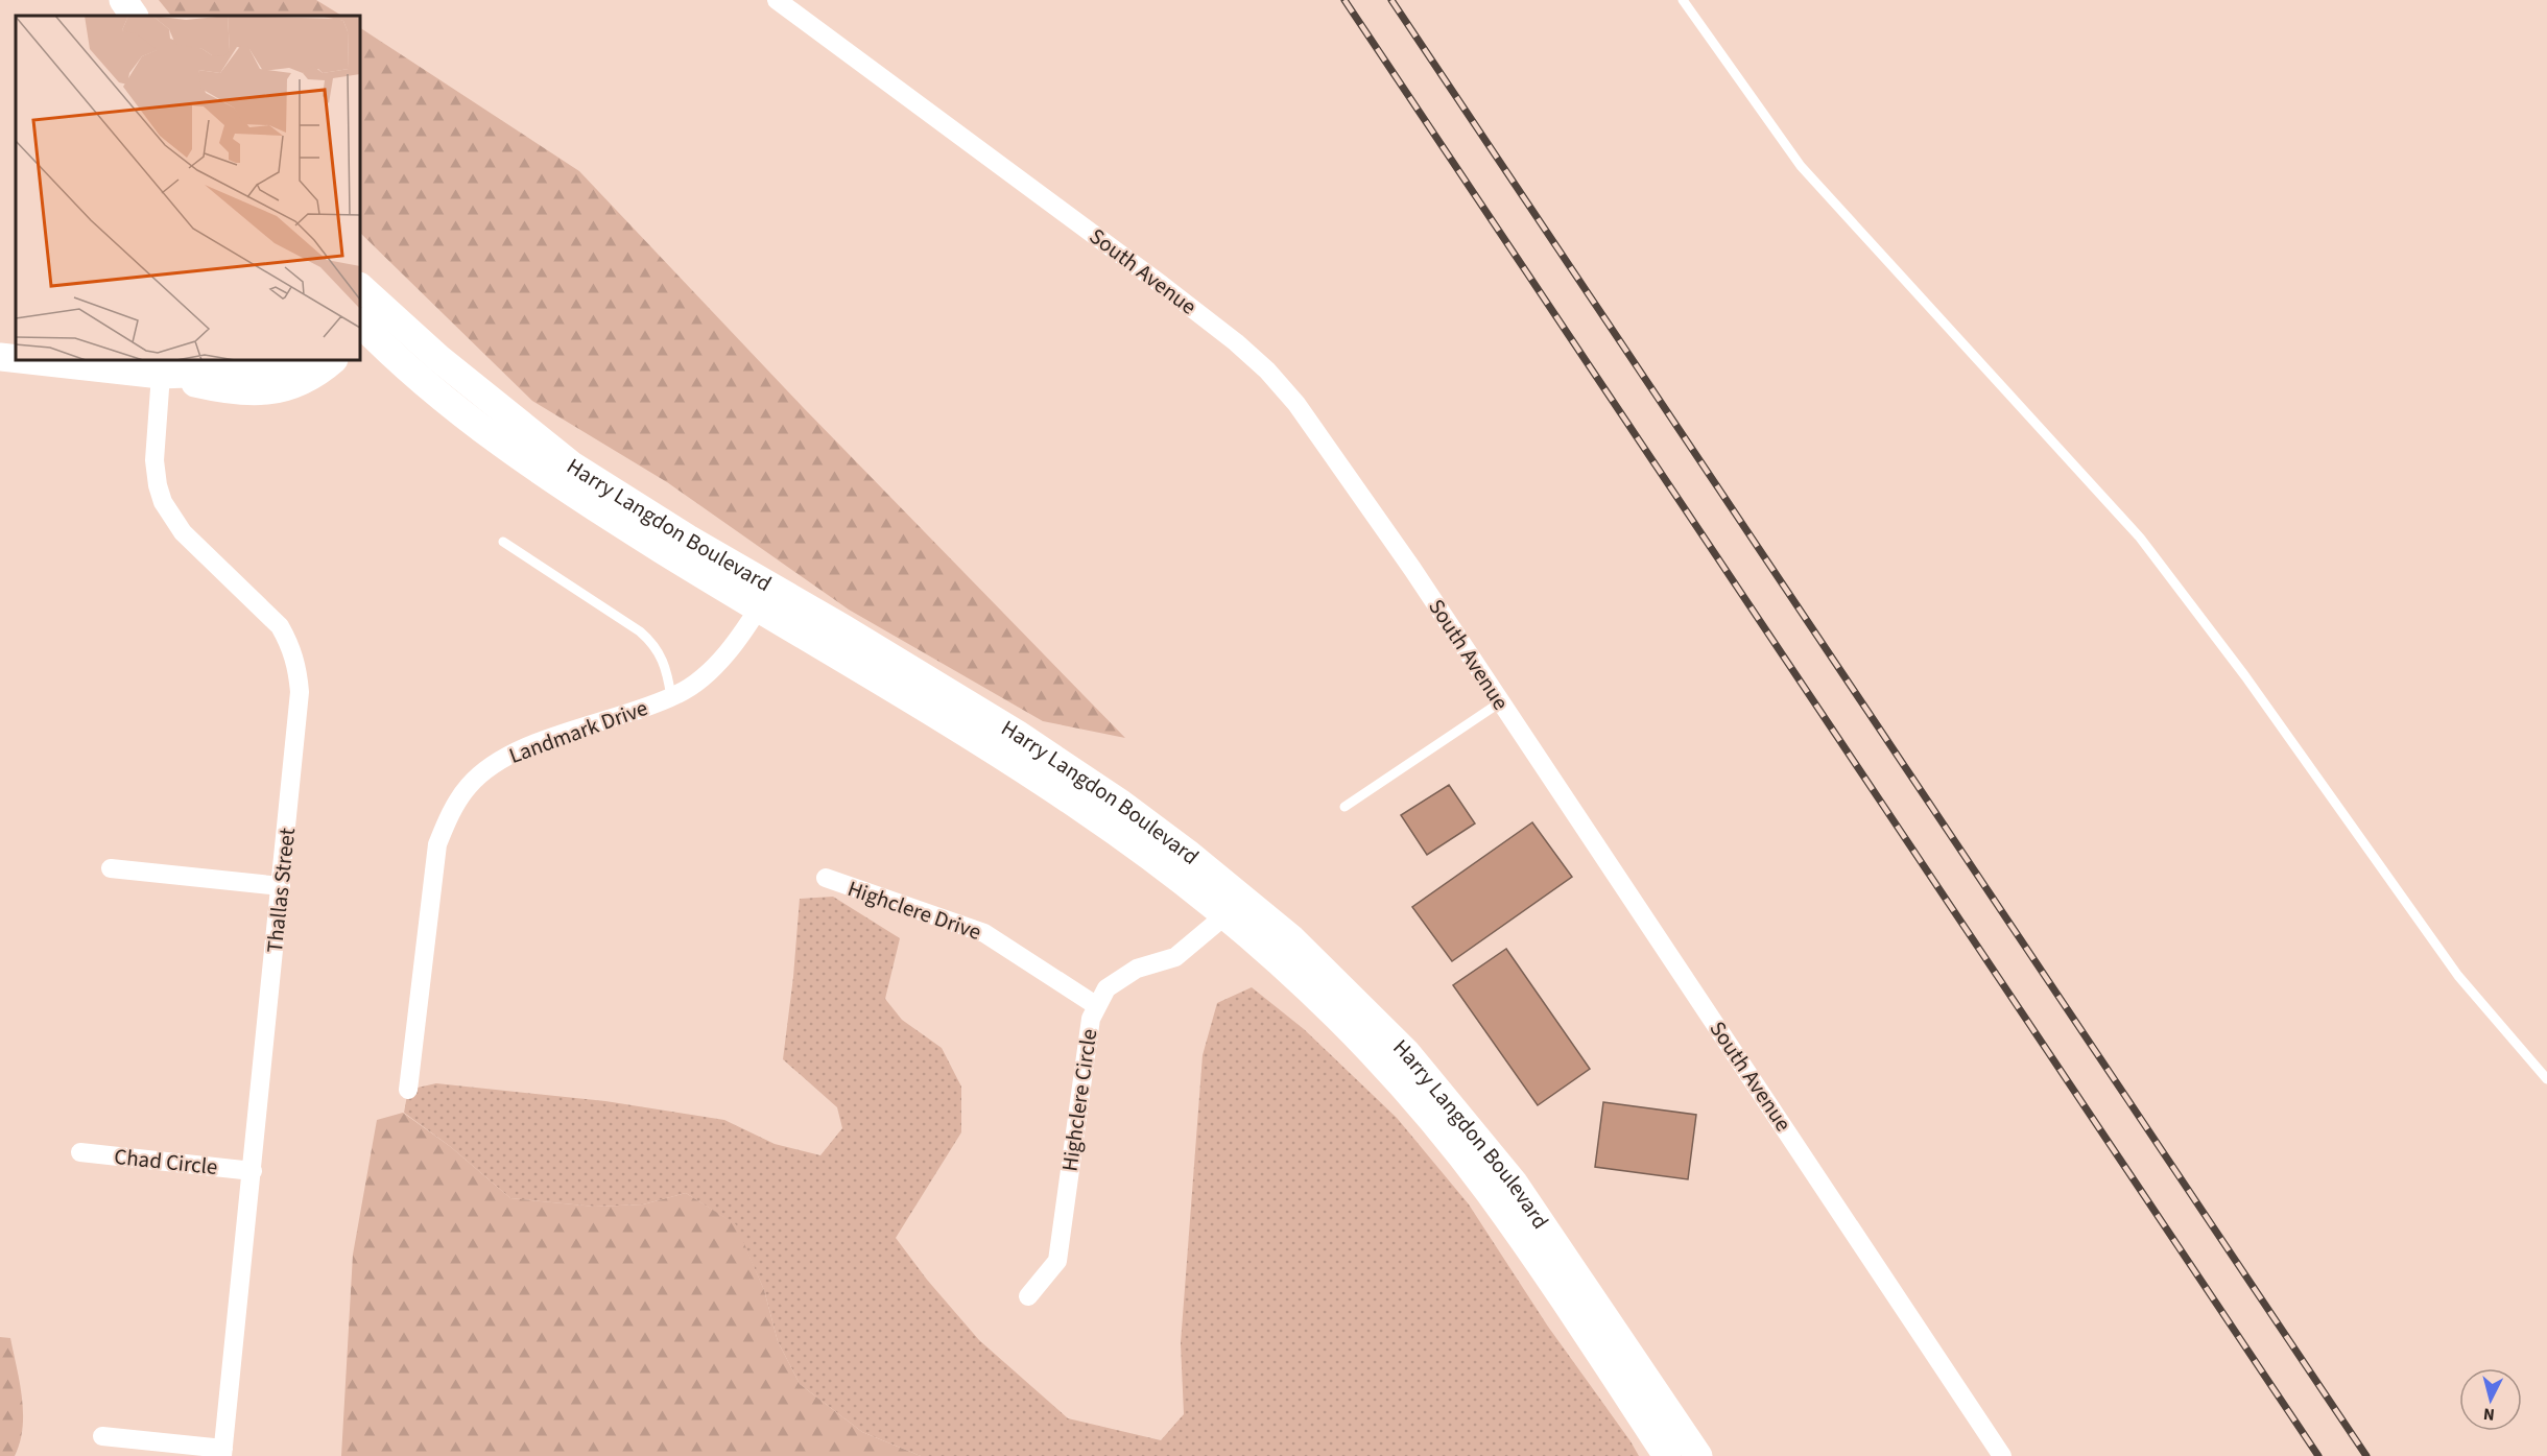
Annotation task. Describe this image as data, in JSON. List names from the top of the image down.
{
  "streets": {
    "main road": ["Harry Langdon Boulevard"],
    "street": [
      "South Avenue",
      "Landmark Drive",
      "Thallas Street",
      "Highclere Drive",
      "Highclere Circle",
      "Chad Circle"
    ]
  },
  "crossings": [
    ["Harry Langdon Boulevard", "Landmark Drive"],
    ["Harry Langdon Boulevard", "Highclere Circle"],
    ["Thallas Street", "Chad Circle"],
    ["Highclere Drive", "Highclere Circle"]
  ],
  "north": "bottom"
}
